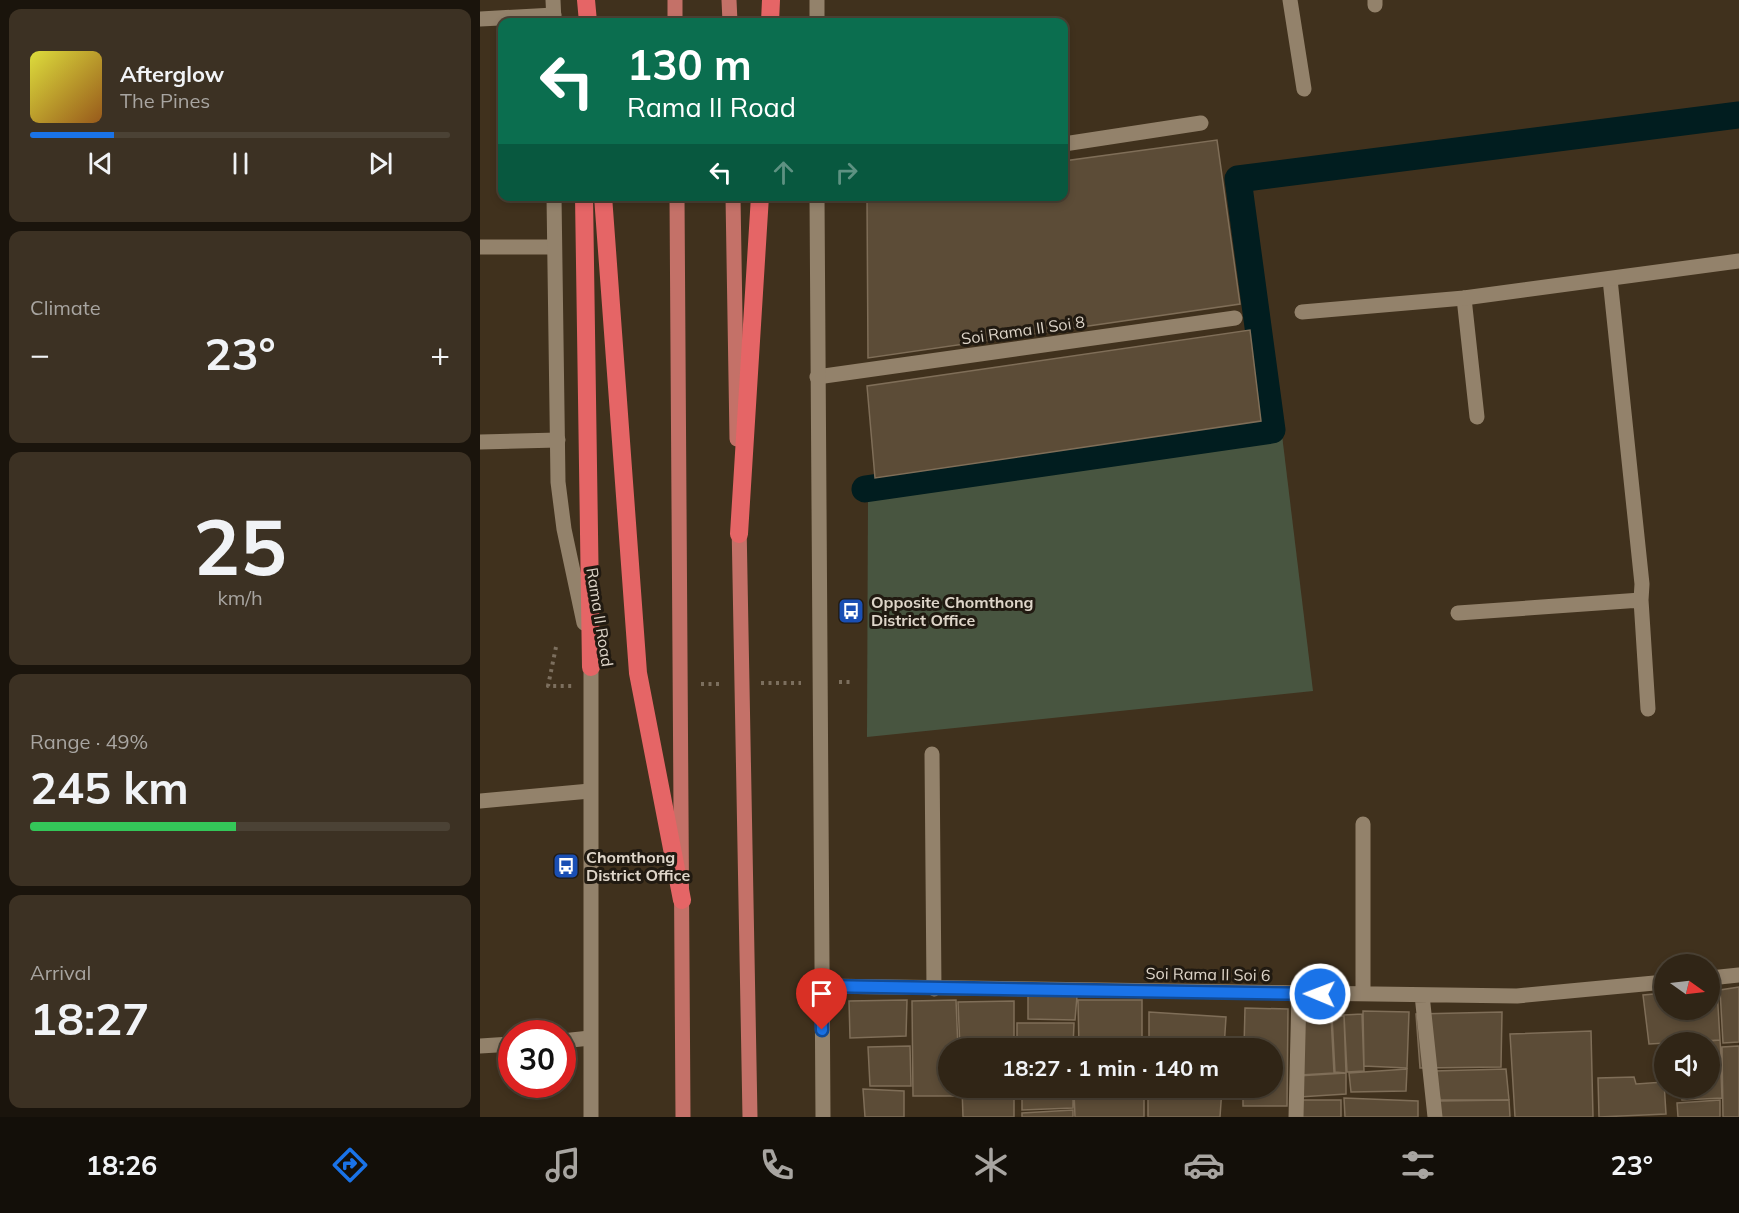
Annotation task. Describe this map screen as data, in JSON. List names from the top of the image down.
{
  "streets": {
    "street": ["Soi Rama II Soi 8", "Rama II Road", "Soi Rama II Soi 6"]
  },
  "places": {
    "bus stop": ["Opposite Chomthong District Office", "Chomthong District Office"]
  },
  "north": "right",
  "page": {
    "turn": ["130 m", "Rama II Road"],
    "song": ["Afterglow", "The Pines"],
    "tile": [
      "Climate",
      ["25", "km/h"],
      ["Range · 49%", "245 km"],
      ["Arrival", "18:27"]
    ],
    "heat": ["−", "23°", "+"],
    "limit": "30",
    "trip": "18:27 · 1 min · 140 m",
    "tabs": ["18:26", "23°"]
  }
}
